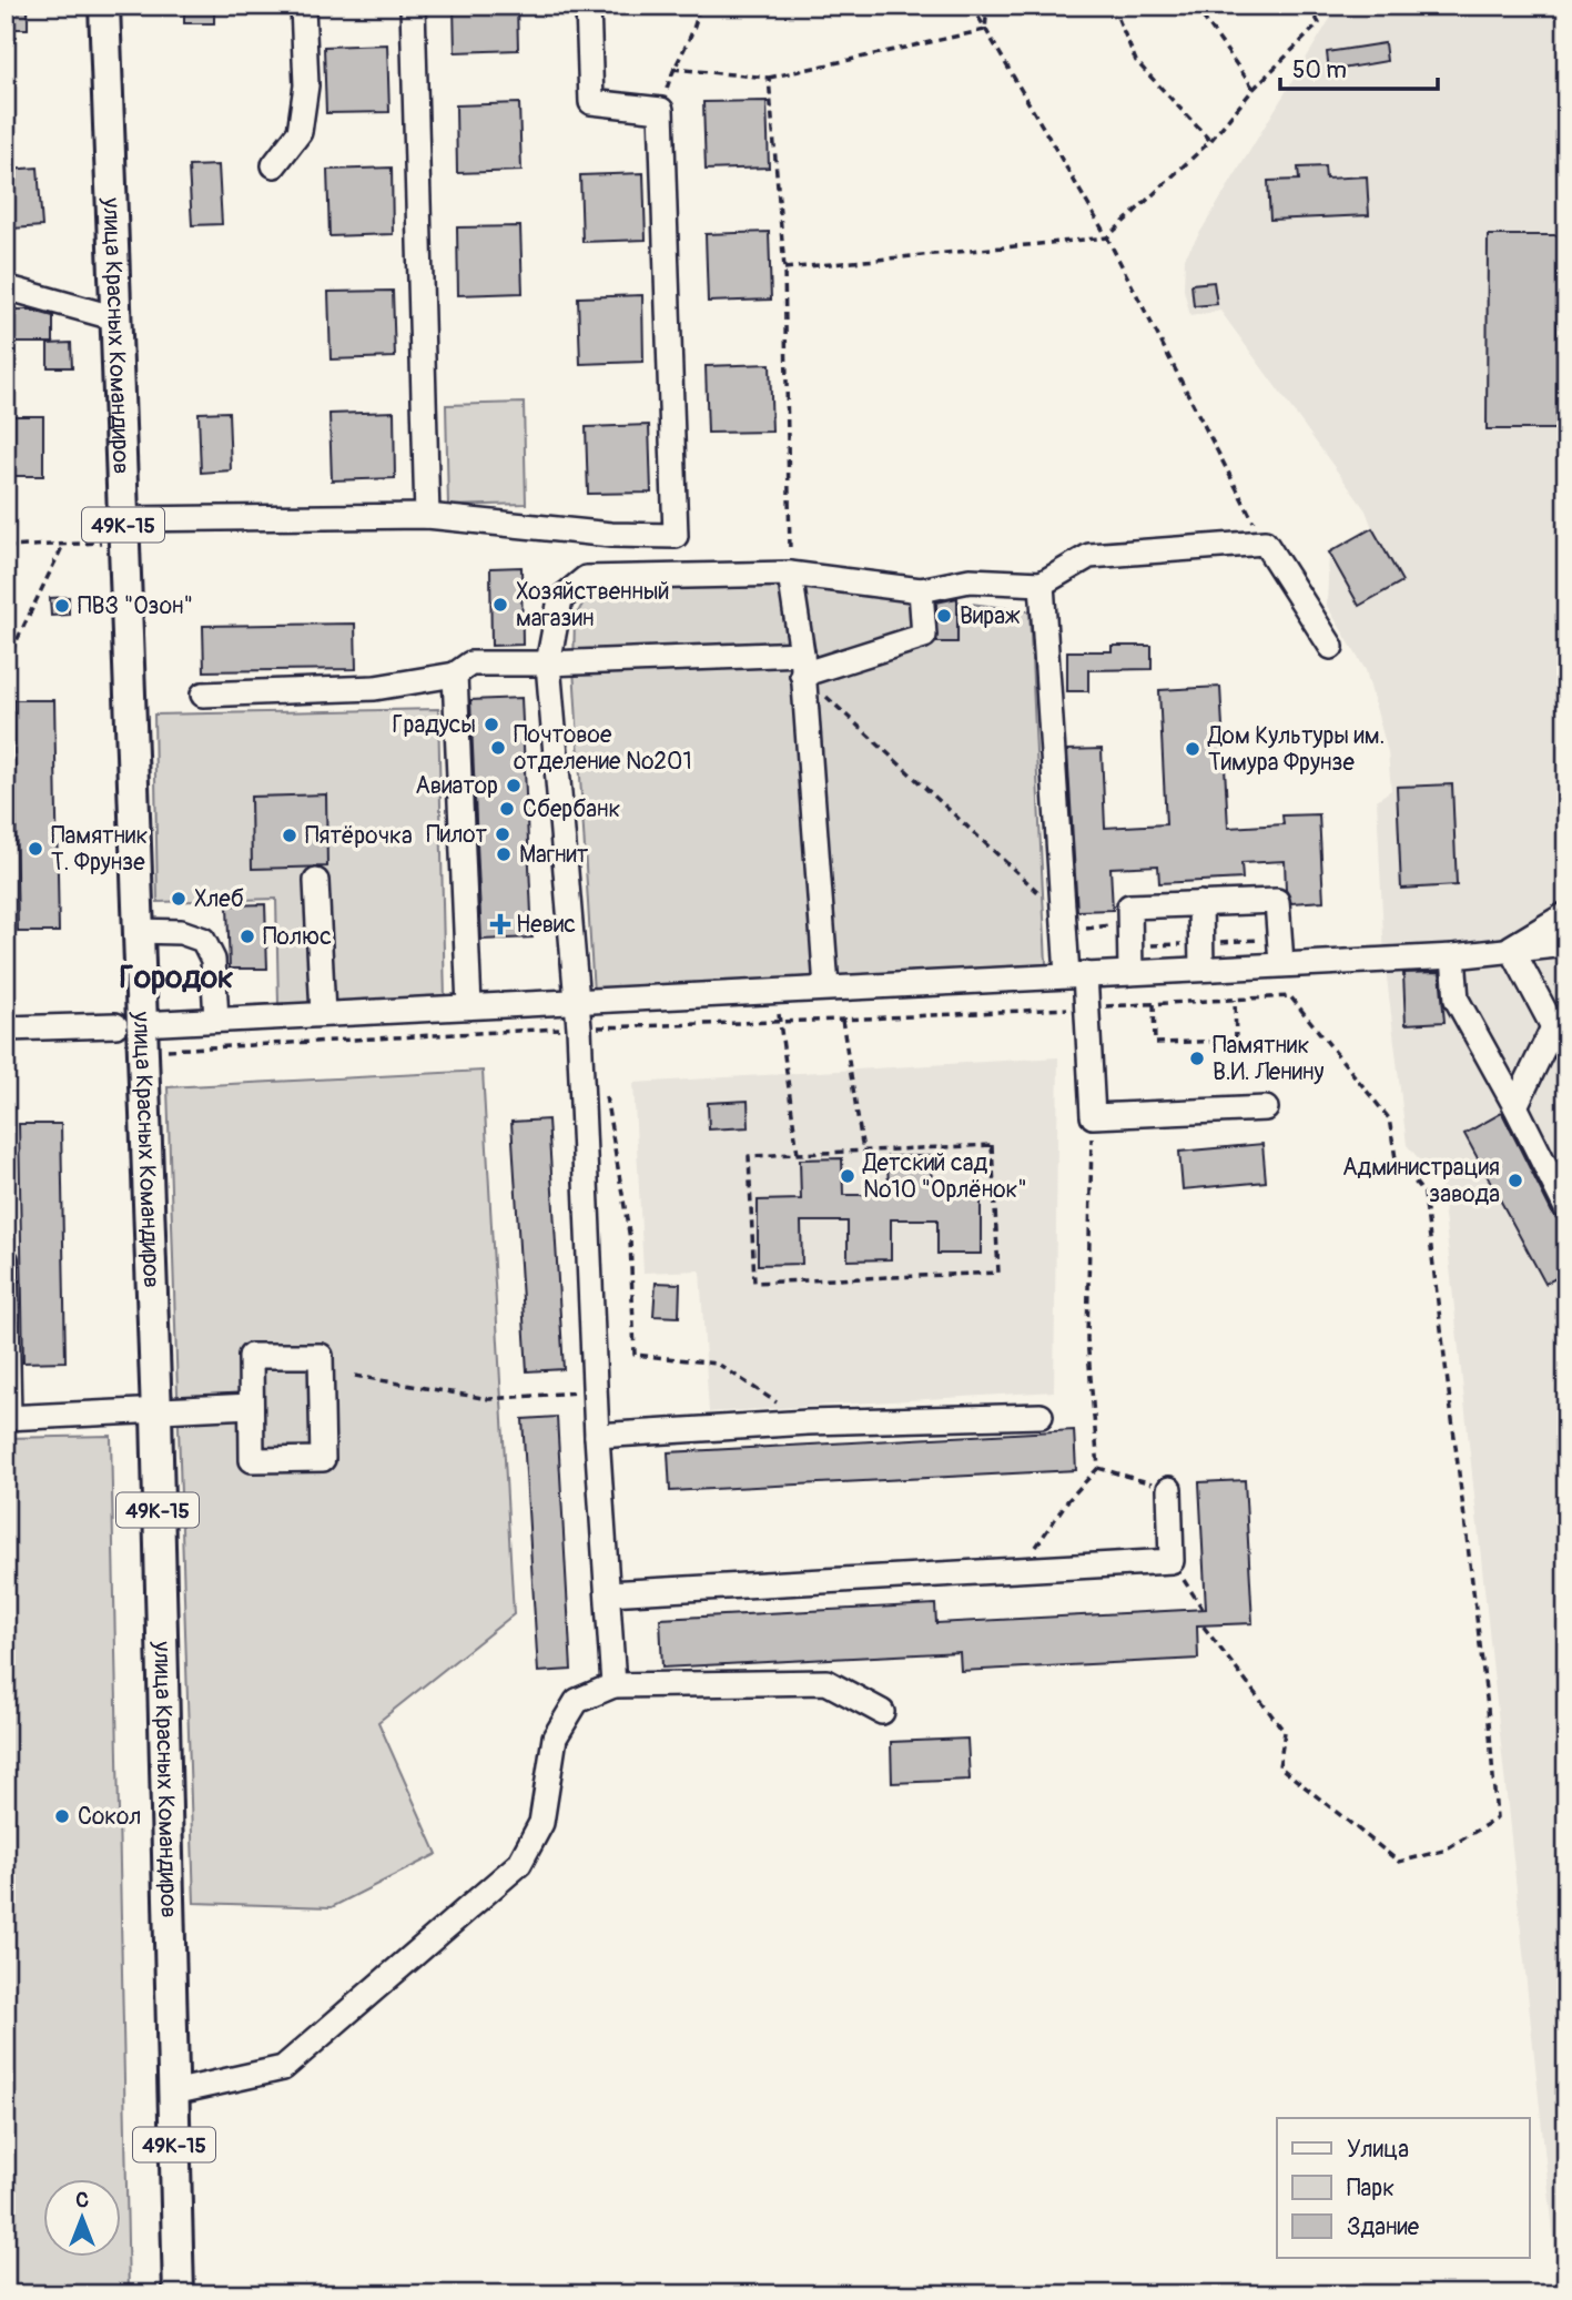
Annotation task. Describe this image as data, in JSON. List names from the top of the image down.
{
  "streets": {
    "main road": ["улица Красных Командиров", "49К-15"]
  },
  "districts": ["Городок"],
  "places": {
    "other": [
      "Хозяйственный магазин",
      "ПВЗ \"Озон\"",
      "Вираж",
      "Градусы",
      "Почтовое отделение №201",
      "Дом Культуры им. Тимура Фрунзе",
      "Авиатор",
      "Сбербанк",
      "Пилот",
      "Пятёрочка",
      "Памятник Т. Фрунзе",
      "Магнит",
      "Хлеб",
      "Полюс",
      "Памятник В.И. Ленину",
      "Детский сад №10 \"Орлёнок\"",
      "Администрация завода",
      "Сокол"
    ],
    "health": ["Невис"]
  },
  "legend": ["Улица", "Парк", "Здание"],
  "scale_bar": "50 m",
  "north": "top"
}
